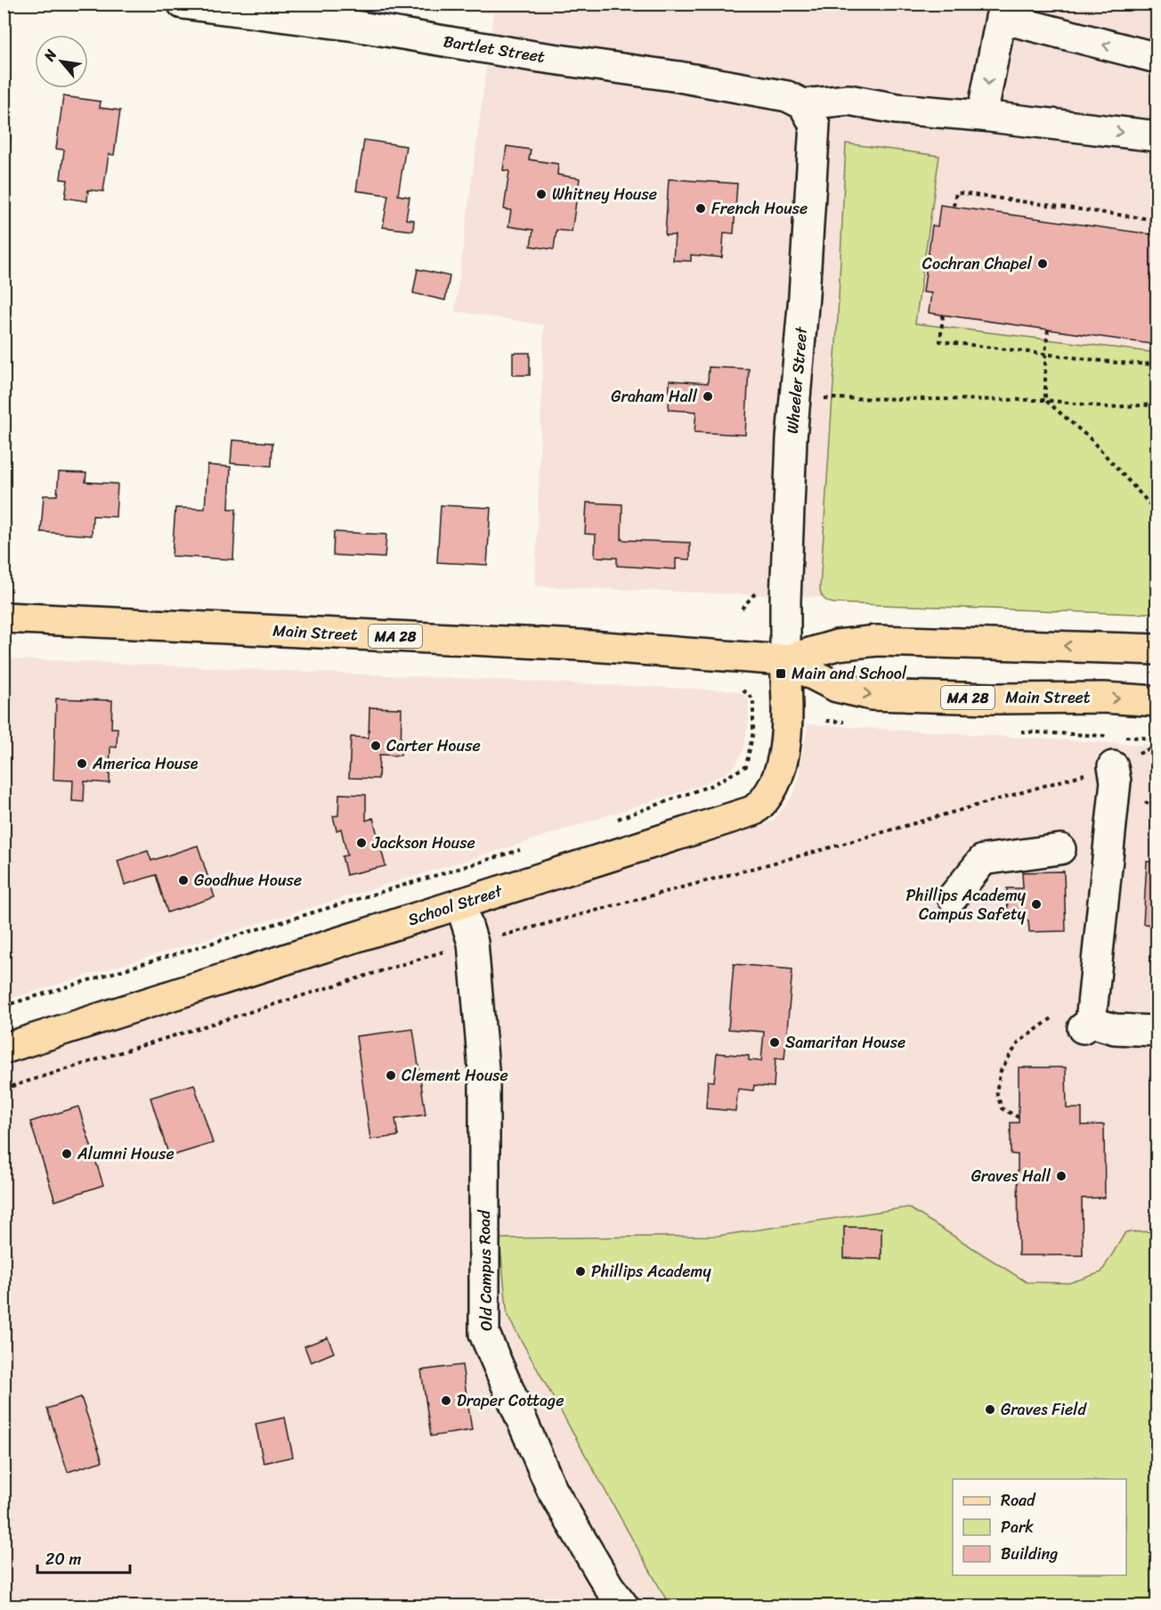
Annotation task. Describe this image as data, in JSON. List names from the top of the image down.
{
  "streets": {
    "main road": ["Main Street", "MA 28", "School Street"],
    "street": ["Bartlet Street", "Wheeler Street", "Old Campus Road"]
  },
  "crossings": [
    ["Bartlet Street", "Wheeler Street"],
    ["Wheeler Street", "Main Street"],
    ["Wheeler Street", "School Street"],
    ["Main Street", "School Street"],
    ["School Street", "Old Campus Road"]
  ],
  "places": {
    "other": [
      "Whitney House",
      "French House",
      "Cochran Chapel",
      "Graham Hall",
      "Carter House",
      "America House",
      "Jackson House",
      "Goodhue House",
      "Phillips Academy Campus Safety",
      "Samaritan House",
      "Clement House",
      "Alumni House",
      "Graves Hall",
      "Phillips Academy",
      "Draper Cottage",
      "Graves Field"
    ],
    "transit": ["Main and School"]
  },
  "legend": ["Road", "Park", "Building"],
  "scale_bar": "20 m",
  "north": "top left"
}
